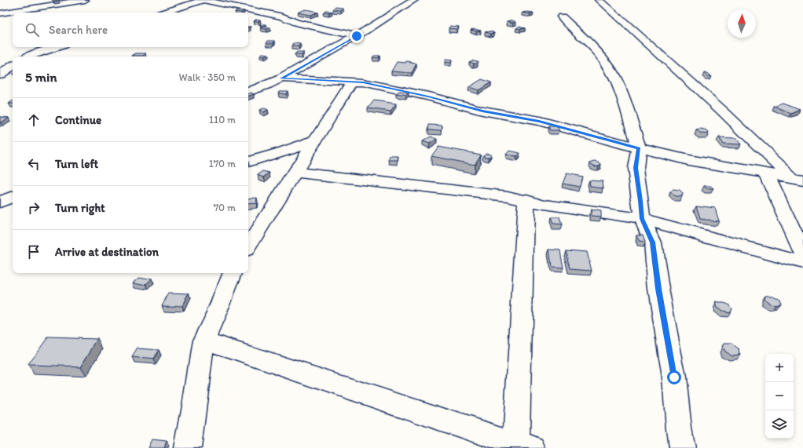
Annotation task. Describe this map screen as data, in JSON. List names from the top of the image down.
{
  "north": "top",
  "page": {
    "search": "Search here",
    "heading": ["5 min", "Walk · 350 m"],
    "list": [
      ["Continue", "110 m"],
      ["Turn left", "170 m"],
      ["Turn right", "70 m"],
      "Arrive at destination"
    ],
    "map_buttons": ["+", "−"]
  }
}
